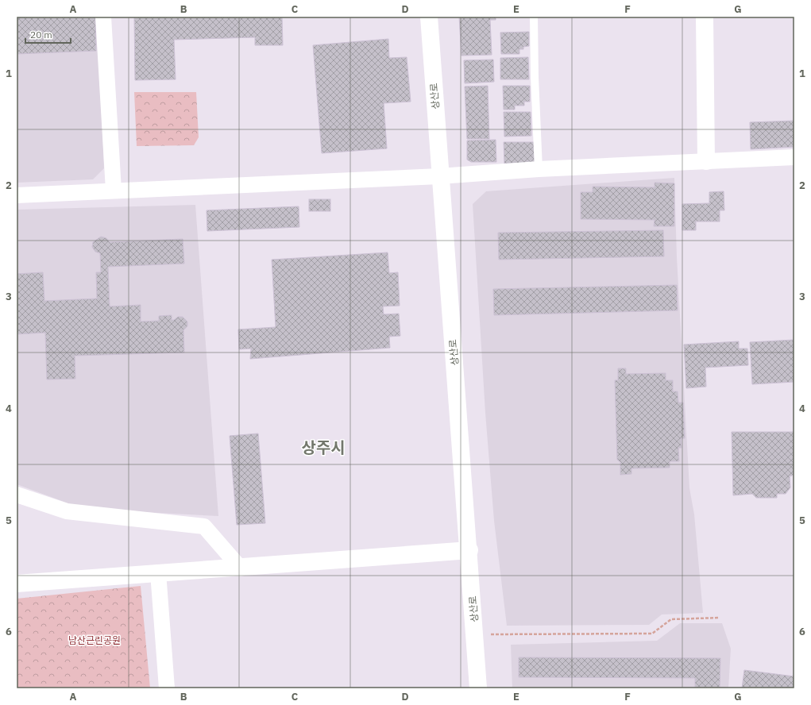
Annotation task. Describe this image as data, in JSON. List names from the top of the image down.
{
  "streets": {
    "street": ["상산로"]
  },
  "districts": ["상주시"],
  "parks": ["남산근린공원"],
  "scale_bar": "20 m",
  "grid": {
    "columns": [
      "A",
      "B",
      "C",
      "D",
      "E",
      "F",
      "G"
    ],
    "rows": [
      "1",
      "2",
      "3",
      "4",
      "5",
      "6"
    ]
  }
}
